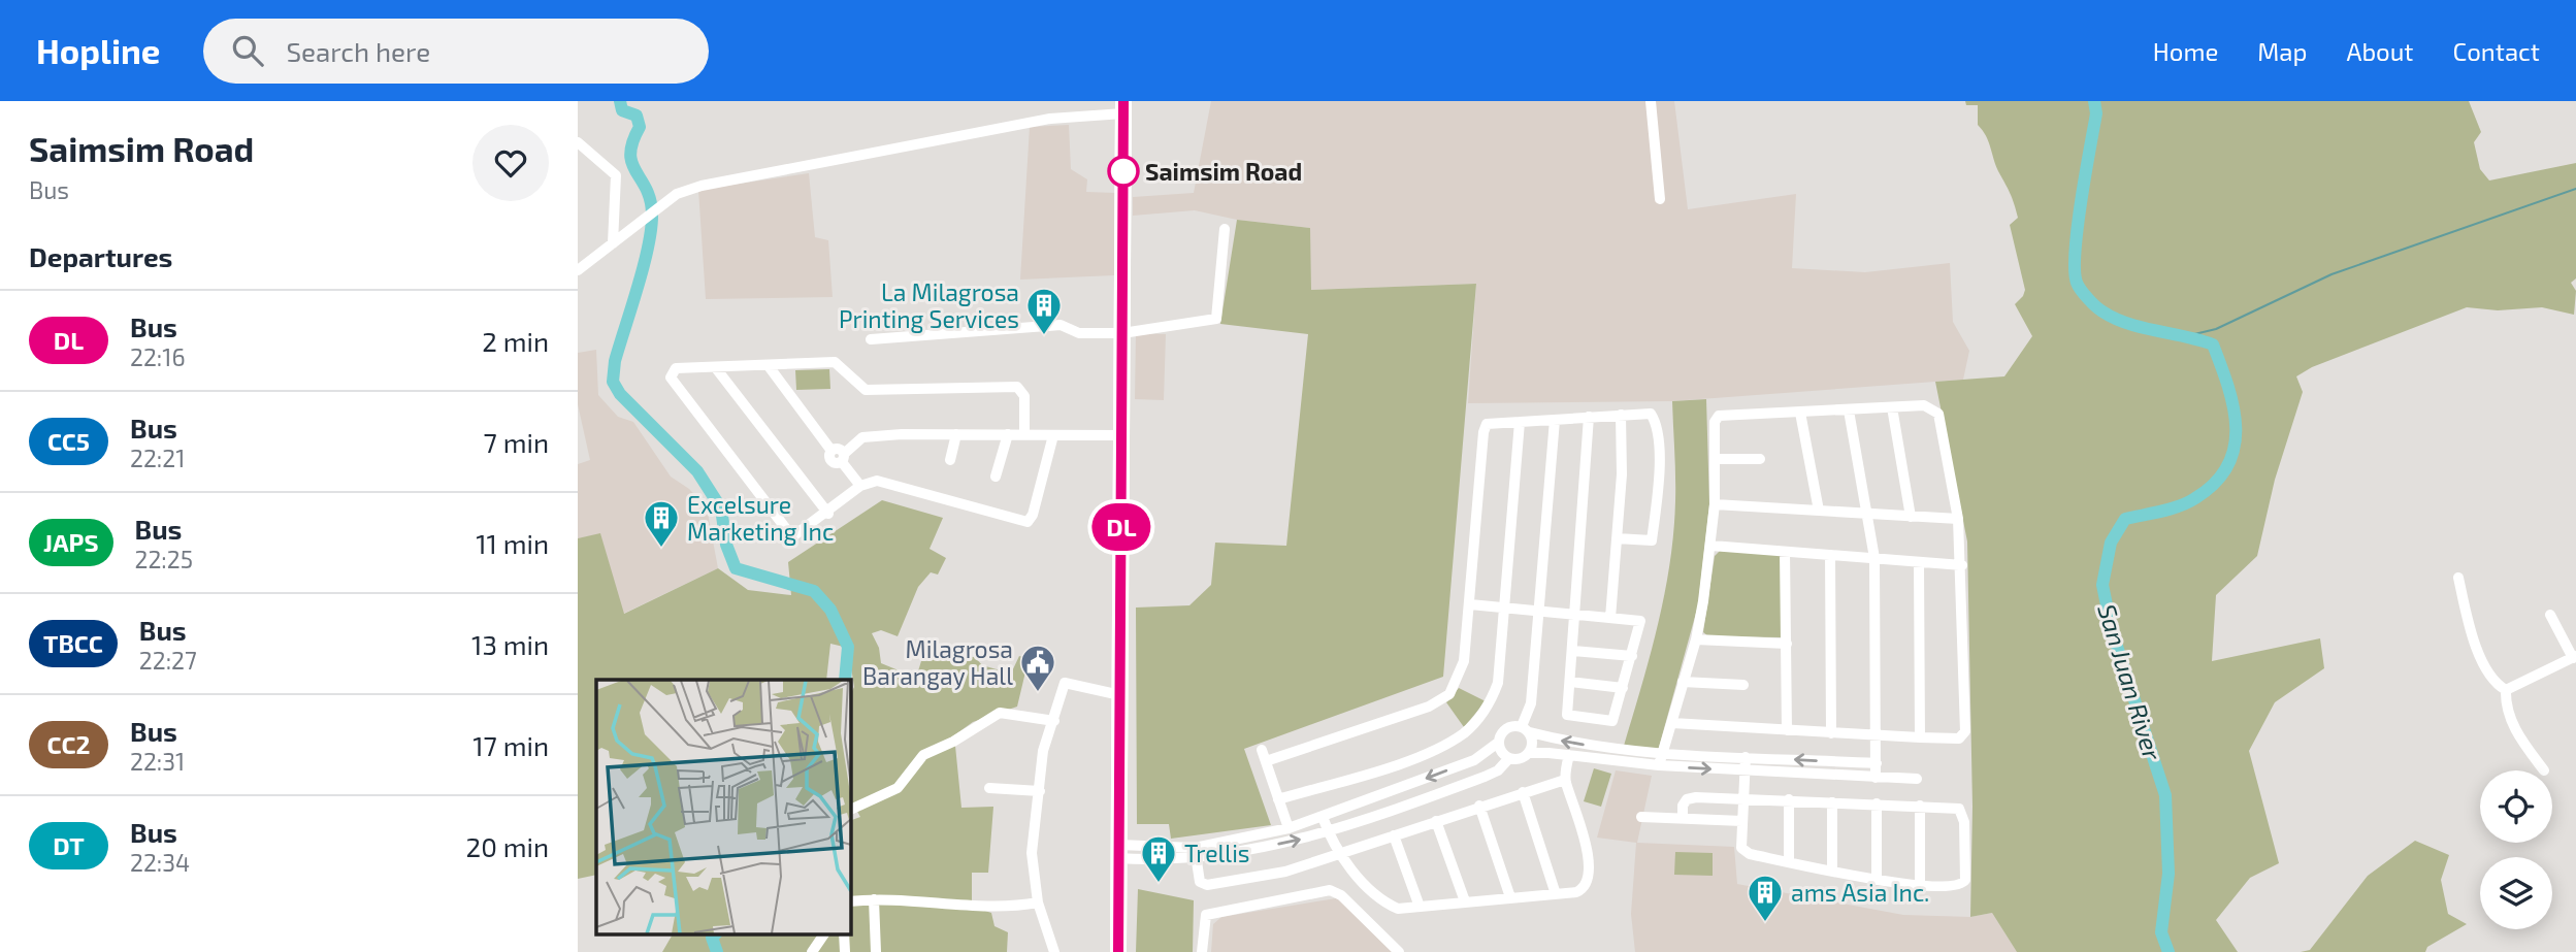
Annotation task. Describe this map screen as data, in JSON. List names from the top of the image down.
{
  "water": ["San Juan River"],
  "places": {
    "other": ["Saimsim Road"],
    "building": [
      "La Milagrosa Printing Services",
      "Excelsure Marketing Inc",
      "Trellis",
      "ams Asia Inc."
    ],
    "public building": ["Milagrosa Barangay Hall"]
  },
  "lines": ["bus line DL"],
  "page": {
    "header": "Hopline",
    "search": "Search here",
    "nav": [
      "Home",
      "Map",
      "About",
      "Contact"
    ],
    "heading": [
      ["Saimsim Road", "Bus"],
      "Departures"
    ],
    "on_map": "DL",
    "list": [
      {
        "mark": "DL",
        "name": "Bus",
        "note": "22:16",
        "value": "2 min"
      },
      {
        "mark": "CC5",
        "name": "Bus",
        "note": "22:21",
        "value": "7 min"
      },
      {
        "mark": "JAPS",
        "name": "Bus",
        "note": "22:25",
        "value": "11 min"
      },
      {
        "mark": "TBCC",
        "name": "Bus",
        "note": "22:27",
        "value": "13 min"
      },
      {
        "mark": "CC2",
        "name": "Bus",
        "note": "22:31",
        "value": "17 min"
      },
      {
        "mark": "DT",
        "name": "Bus",
        "note": "22:34",
        "value": "20 min"
      }
    ]
  }
}
